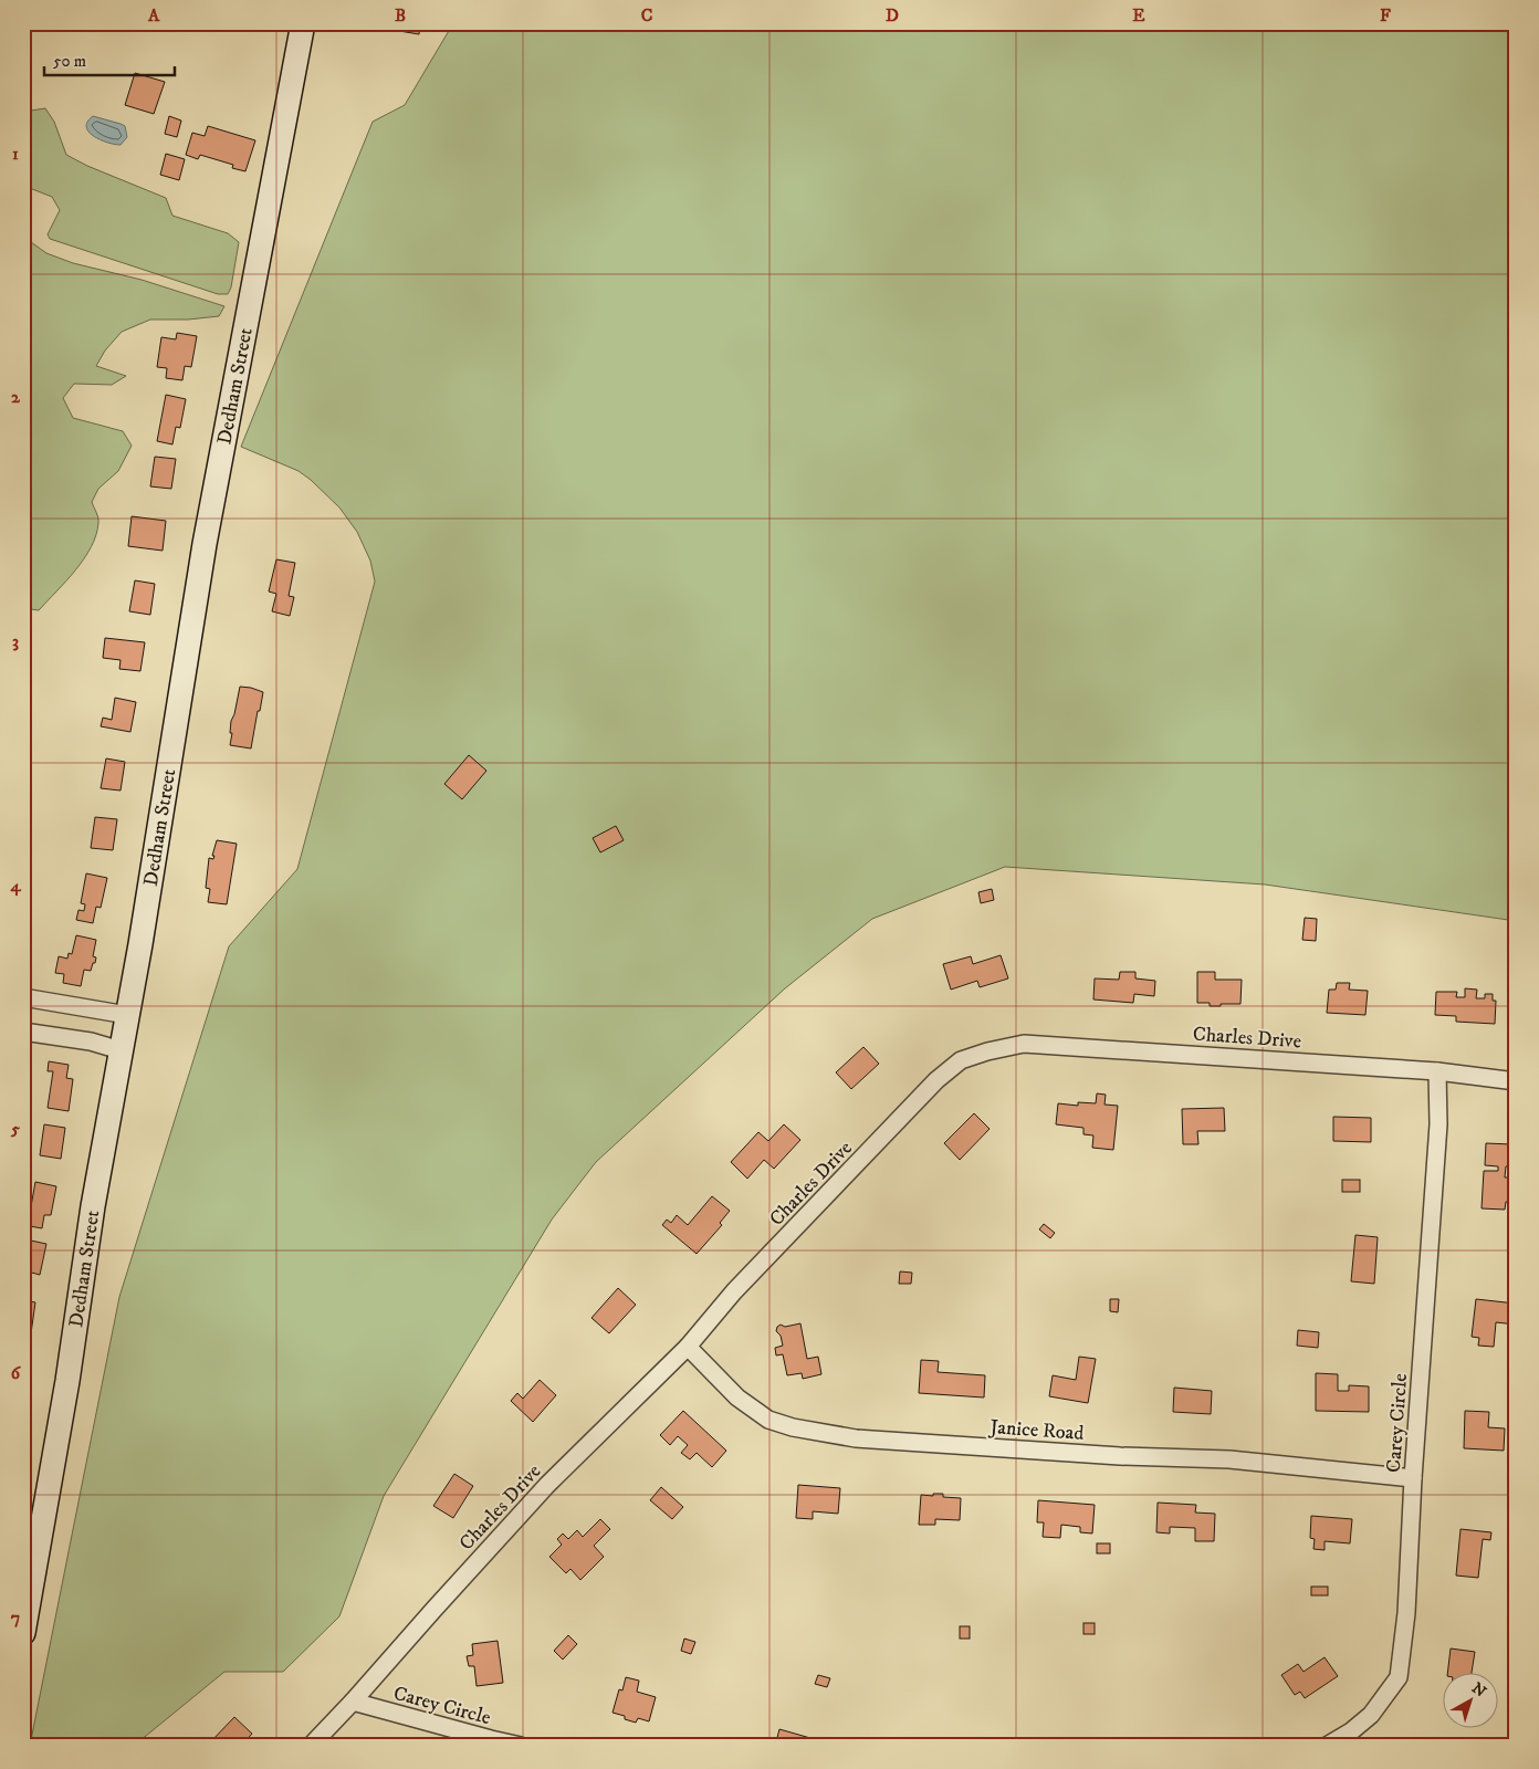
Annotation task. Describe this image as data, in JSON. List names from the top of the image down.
{
  "streets": {
    "main road": ["Dedham Street"],
    "street": ["Charles Drive", "Carey Circle", "Janice Road"]
  },
  "crossings": [
    ["Charles Drive", "Carey Circle"],
    ["Charles Drive", "Janice Road"],
    ["Carey Circle", "Janice Road"]
  ],
  "scale_bar": "50 m",
  "north": "top right",
  "grid": {
    "columns": [
      "A",
      "B",
      "C",
      "D",
      "E",
      "F"
    ],
    "rows": [
      "1",
      "2",
      "3",
      "4",
      "5",
      "6",
      "7"
    ]
  }
}
